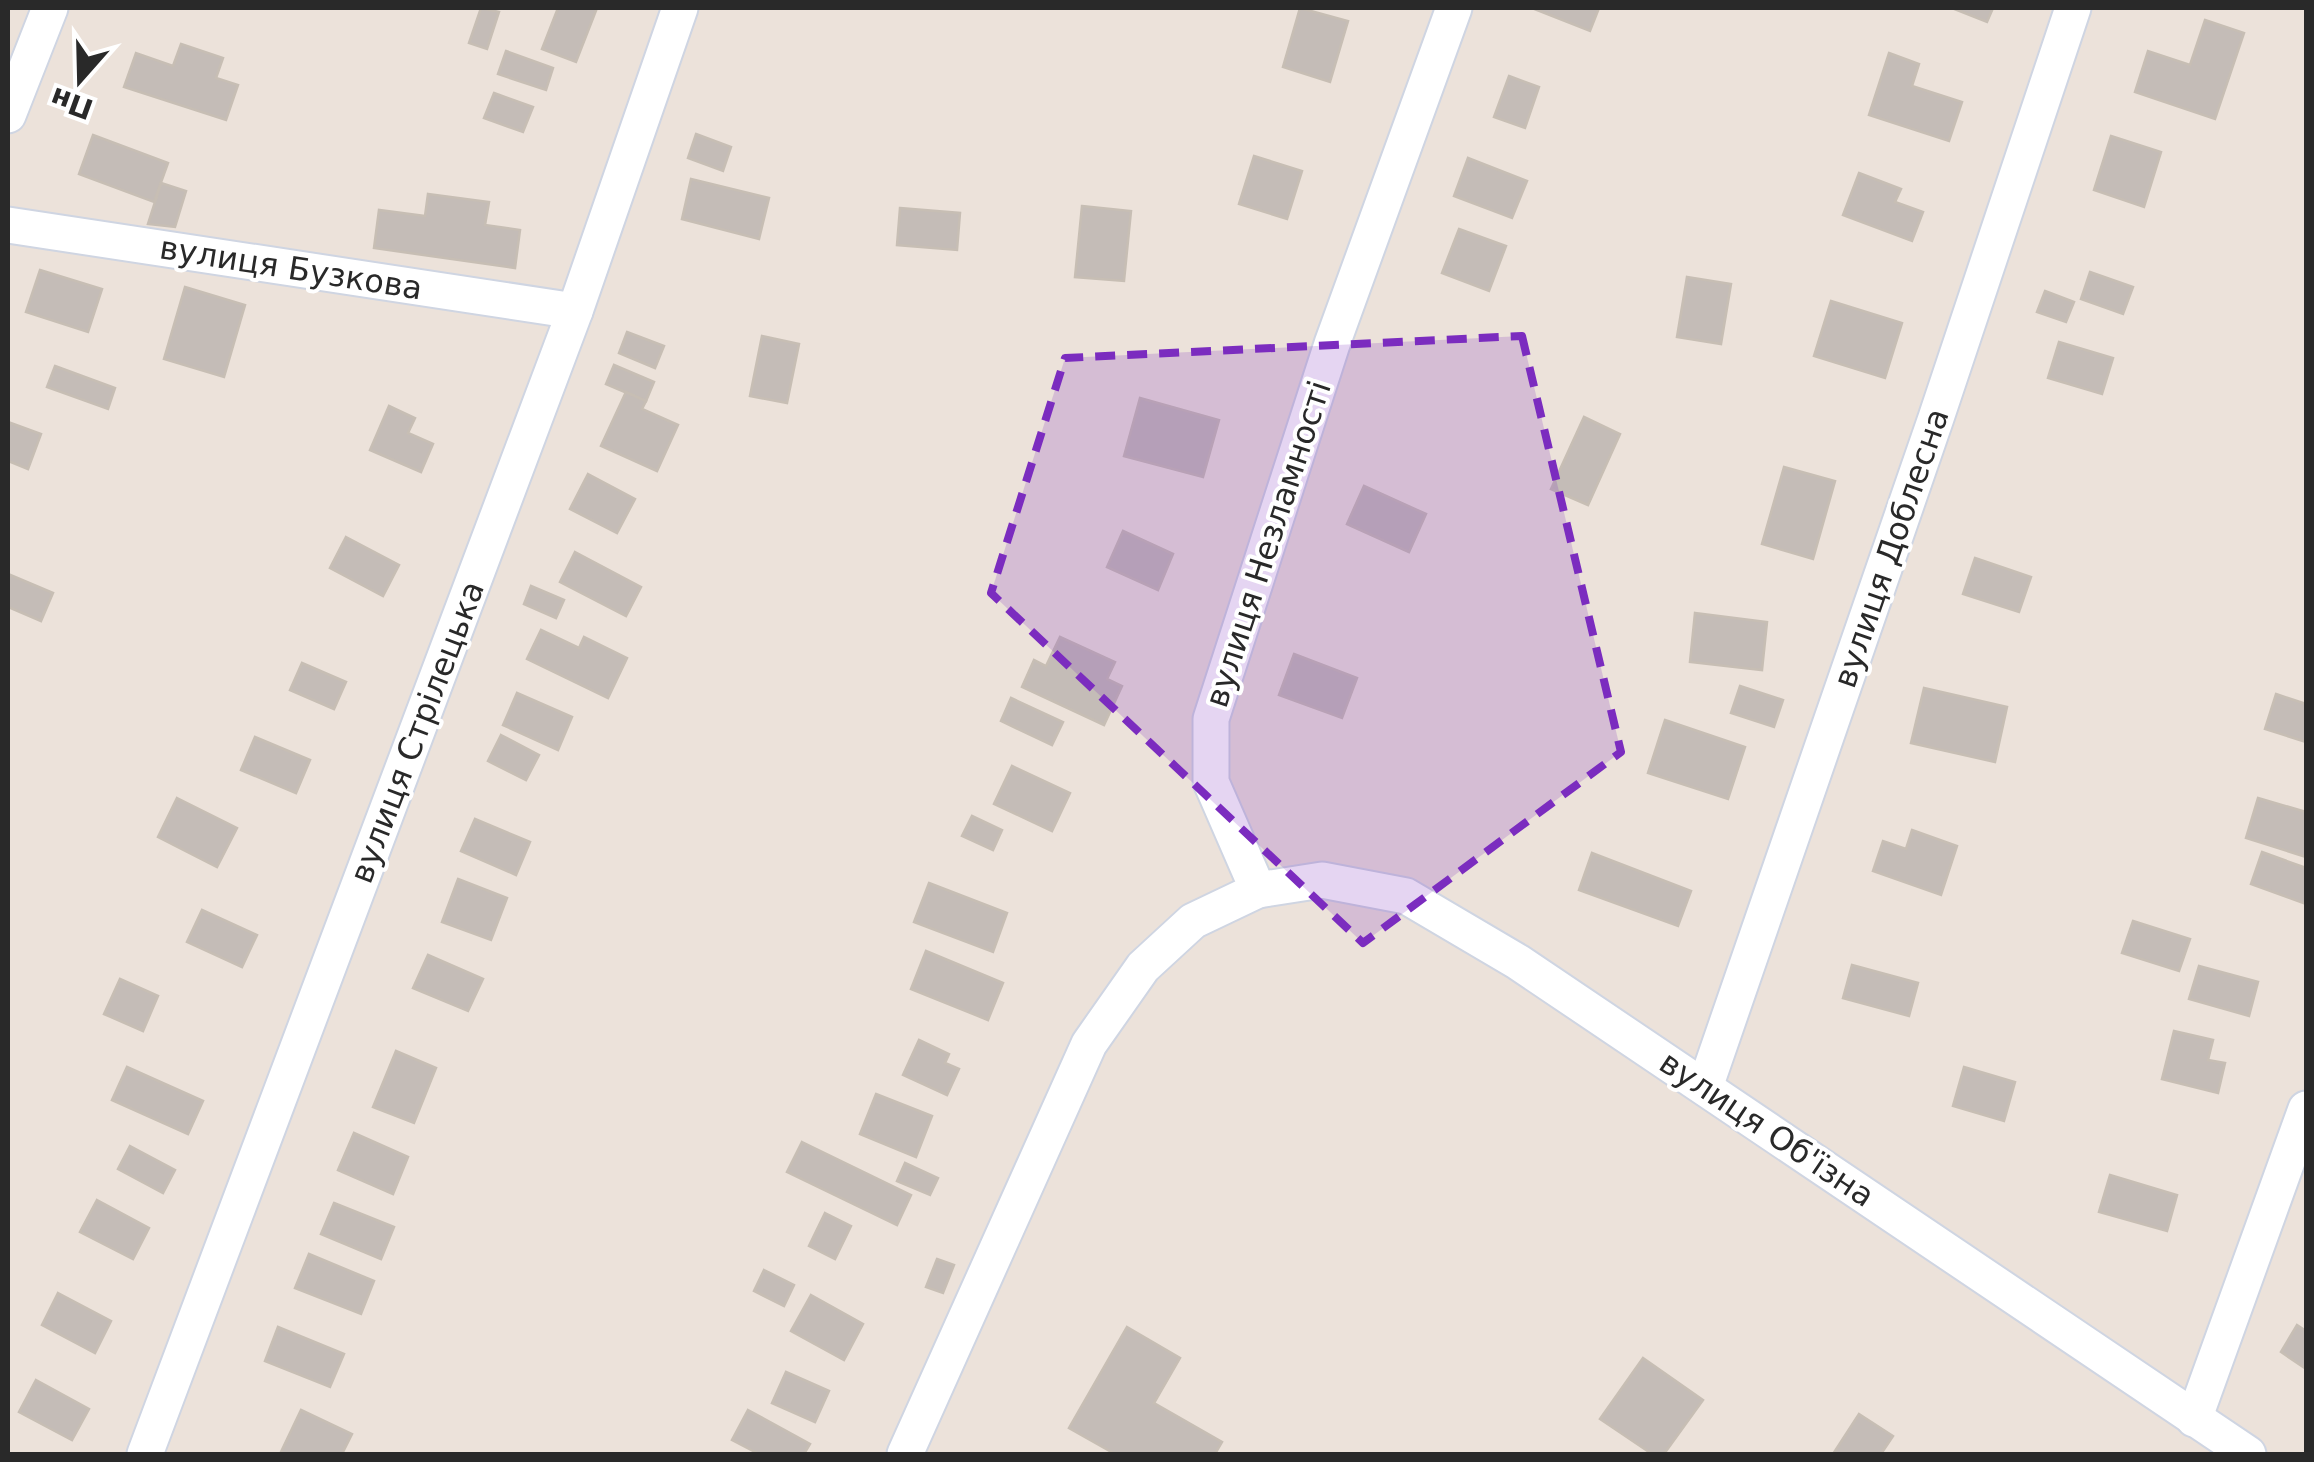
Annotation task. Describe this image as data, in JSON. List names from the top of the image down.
{
  "streets": {
    "street": [
      "вулиця Бузкова",
      "вулиця Незламності",
      "вулиця Доблесна",
      "вулиця Стрілецька",
      "вулиця Об'їзна"
    ]
  },
  "crossings": [
    ["вулиця Бузкова", "вулиця Стрілецька"],
    ["вулиця Незламності", "вулиця Об'їзна"],
    ["вулиця Доблесна", "вулиця Об'їзна"]
  ],
  "north": "bottom"
}
